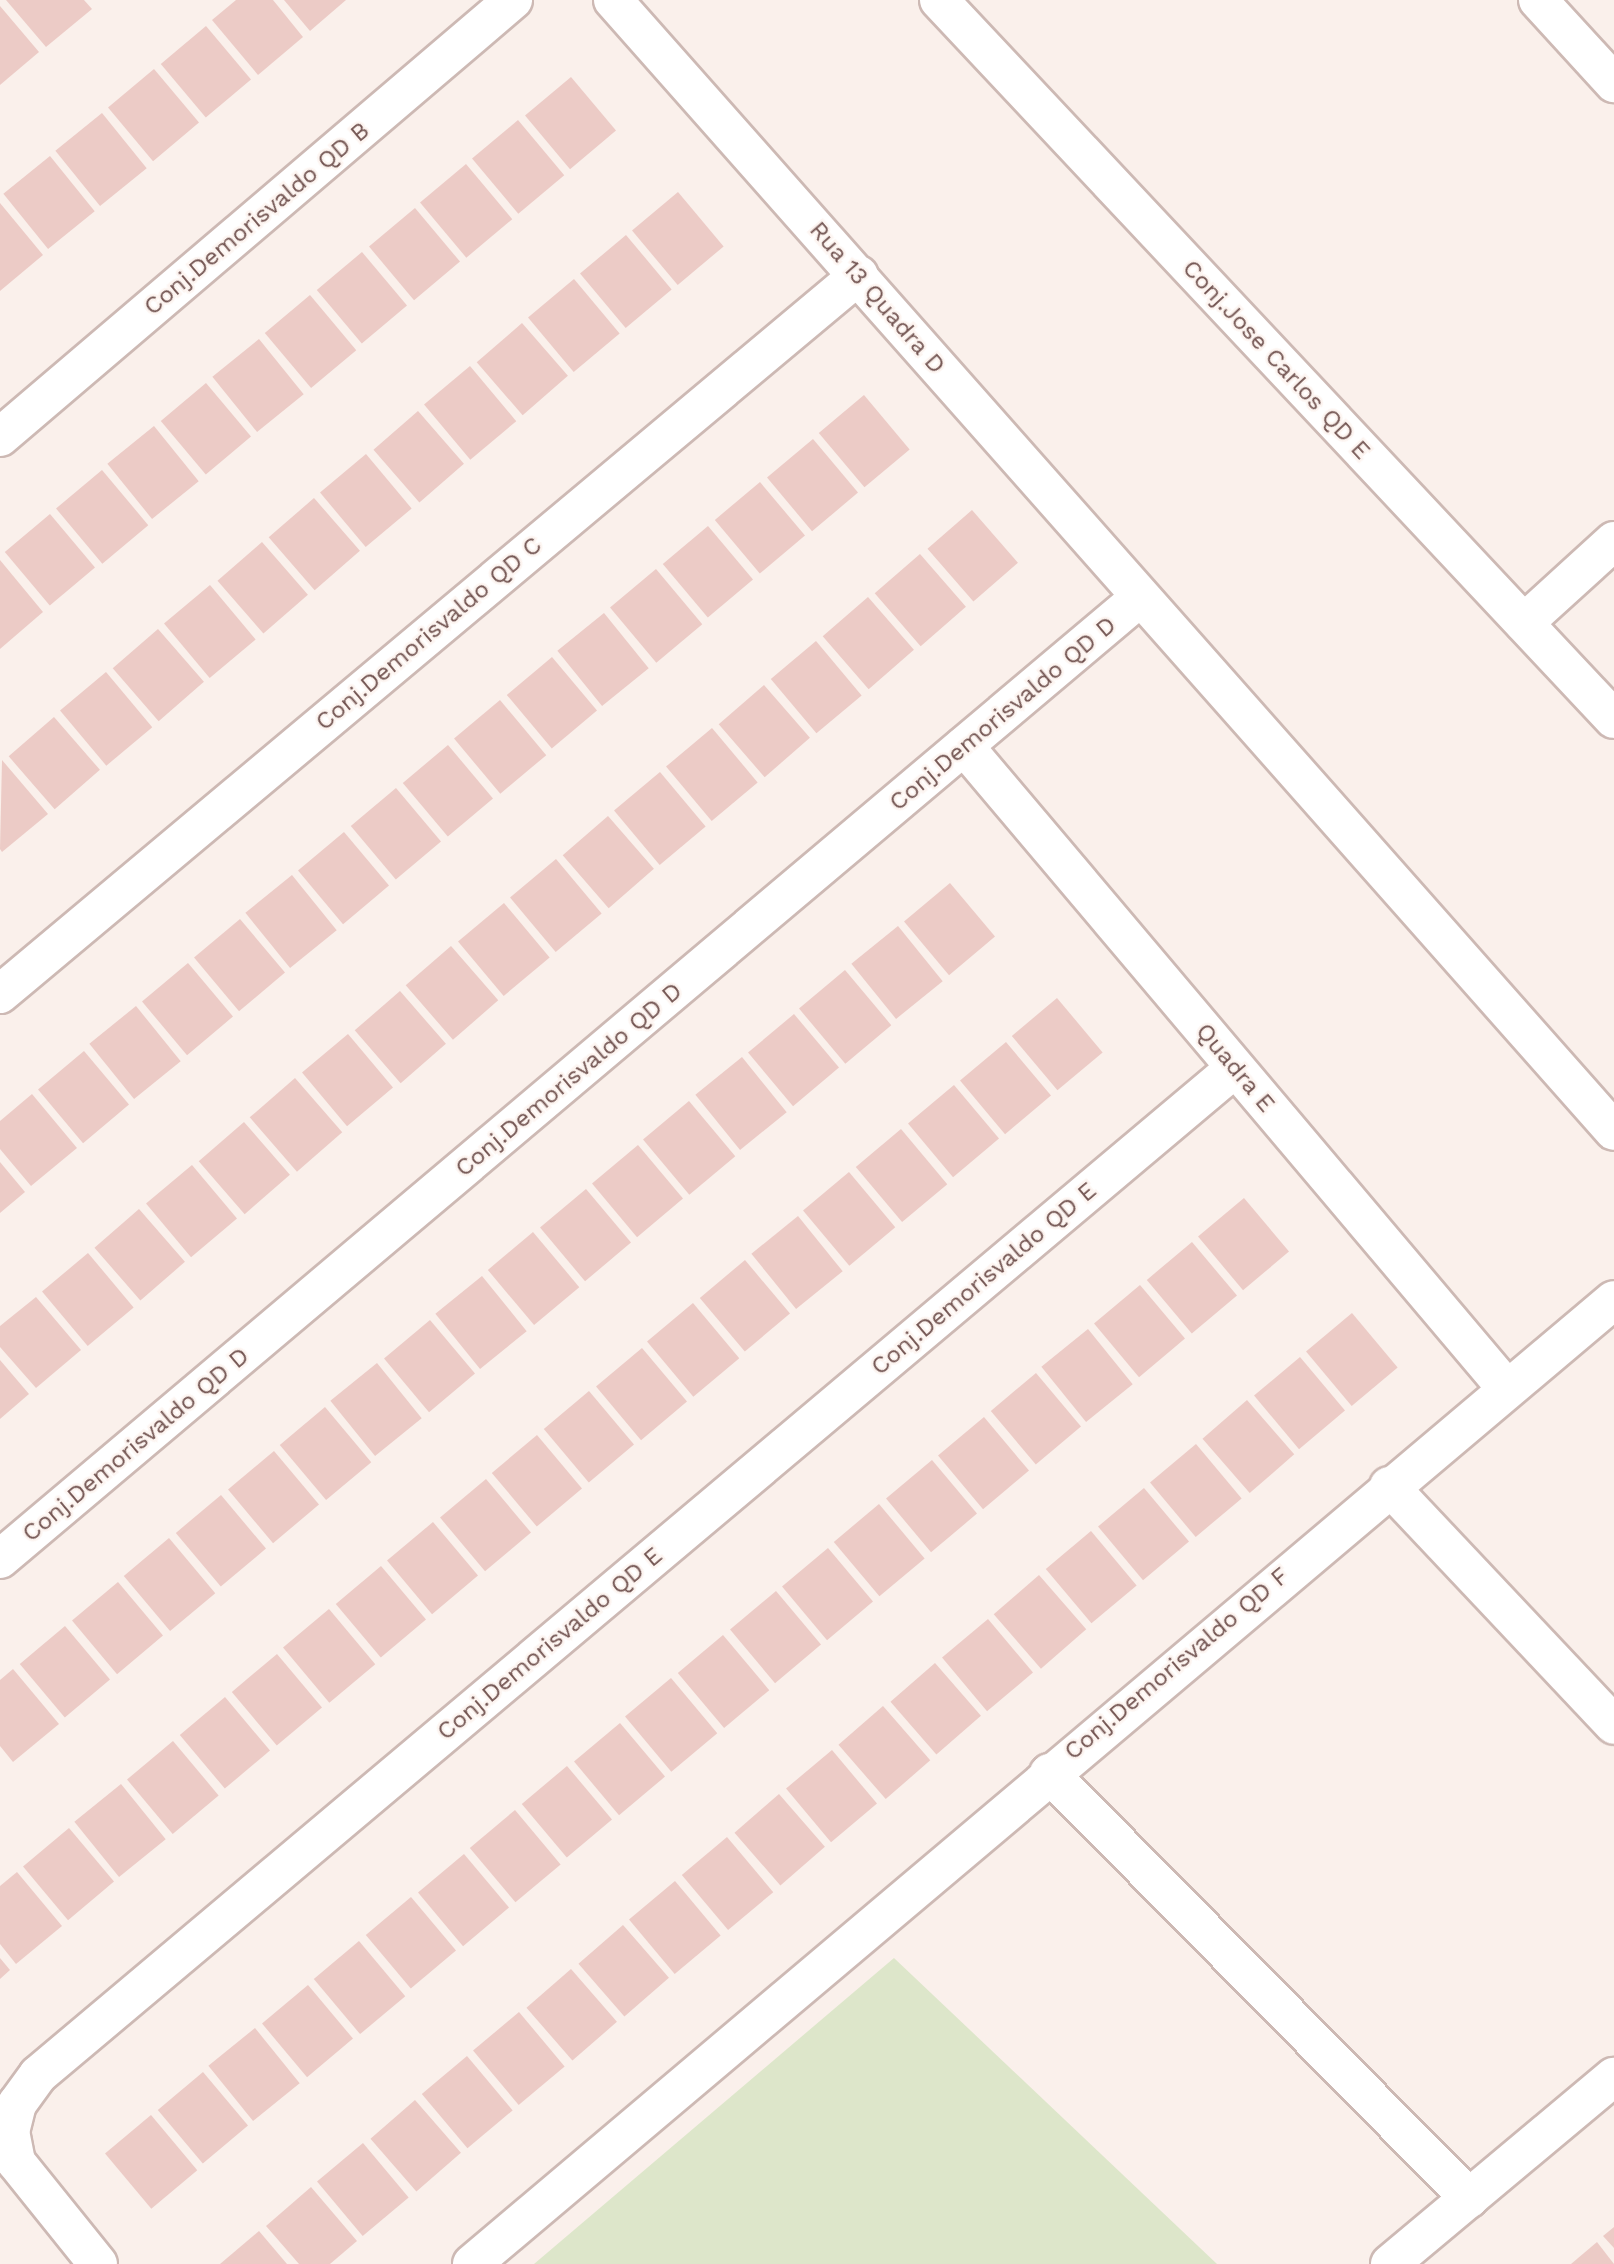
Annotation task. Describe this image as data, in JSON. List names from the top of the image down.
{
  "streets": {
    "street": [
      "Conj.Demorisvaldo QD B",
      "Rua 13 Quadra D",
      "Conj.Jose Carlos QD E",
      "Conj.Demorisvaldo QD C",
      "Conj.Demorisvaldo QD D",
      "Quadra E",
      "Conj.Demorisvaldo QD E",
      "Conj.Demorisvaldo QD F"
    ]
  },
  "crossings": [
    ["Rua 13 Quadra D", "Conj.Demorisvaldo QD C"],
    ["Rua 13 Quadra D", "Conj.Demorisvaldo QD D"],
    ["Conj.Demorisvaldo QD D", "Quadra E"],
    ["Quadra E", "Conj.Demorisvaldo QD E"],
    ["Quadra E", "Conj.Demorisvaldo QD F"]
  ]
}
